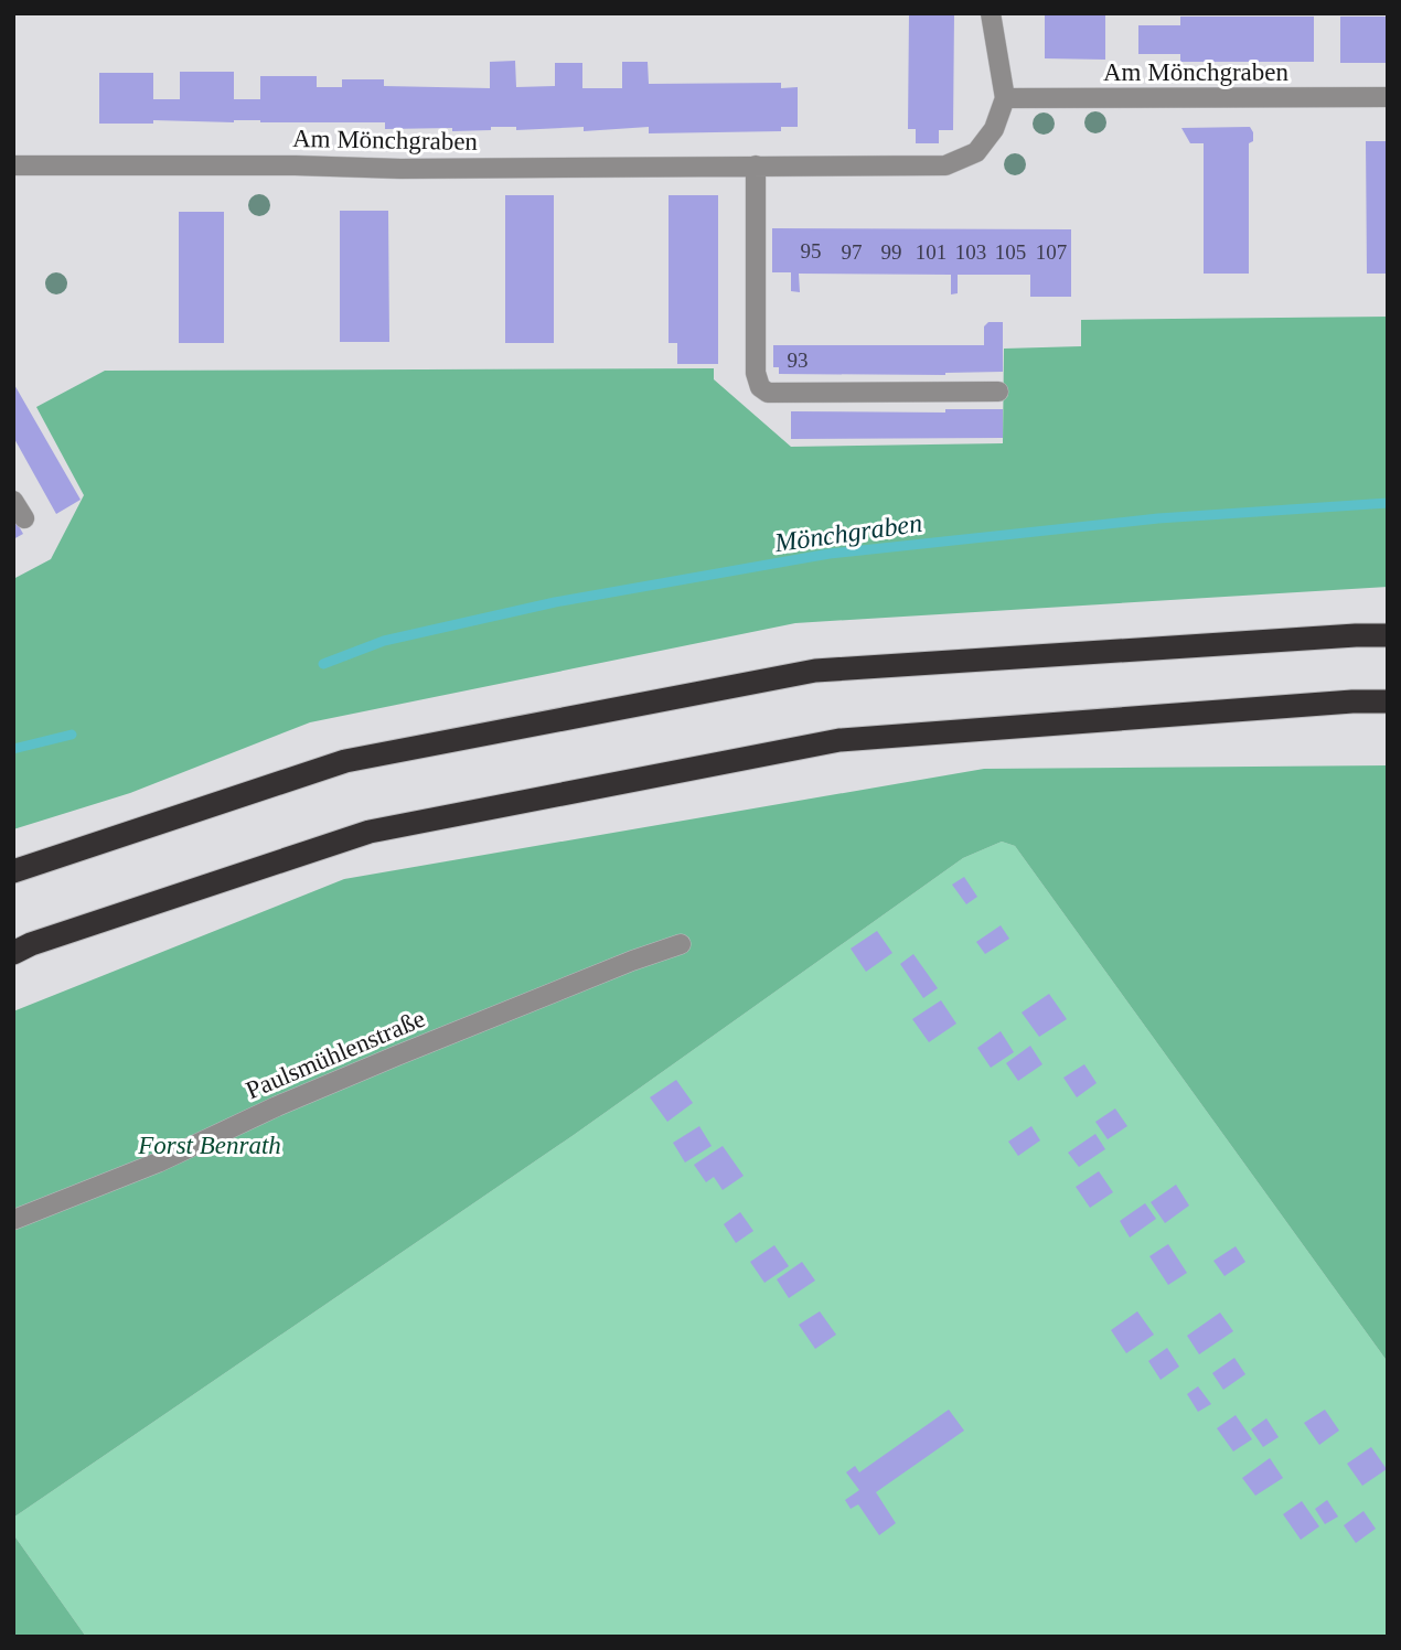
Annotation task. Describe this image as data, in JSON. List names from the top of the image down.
{
  "streets": {
    "street": ["Am Mönchgraben", "Paulsmühlenstraße"]
  },
  "water": ["Mönchgraben"],
  "parks": ["Forst Benrath"],
  "house_numbers": [
    "95",
    "97",
    "99",
    "101",
    "103",
    "105",
    "107",
    "93"
  ]
}
